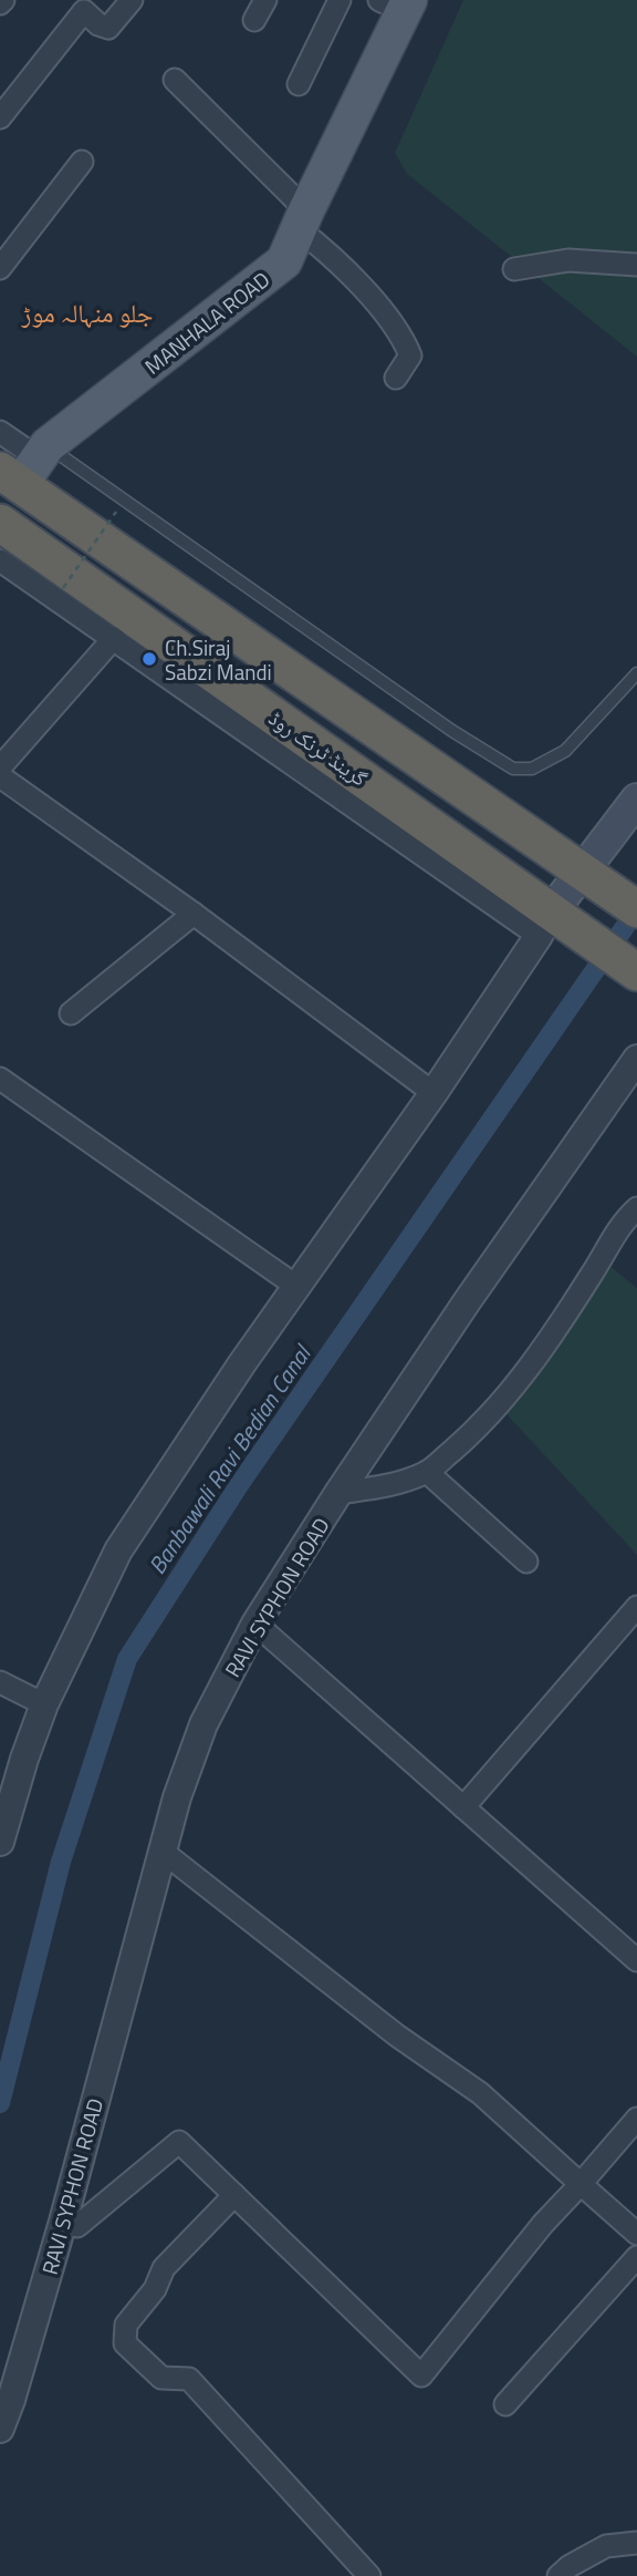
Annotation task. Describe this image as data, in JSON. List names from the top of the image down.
{
  "streets": {
    "highway": ["گرینڈ ٹرنک روڈ"],
    "main road": ["MANHALA ROAD"],
    "street": ["RAVI SYPHON ROAD"]
  },
  "districts": ["جلو منہالہ موڑ"],
  "water": ["Banbawali Ravi Bedian Canal"],
  "places": ["Ch.Siraj Sabzi Mandi"]
}
